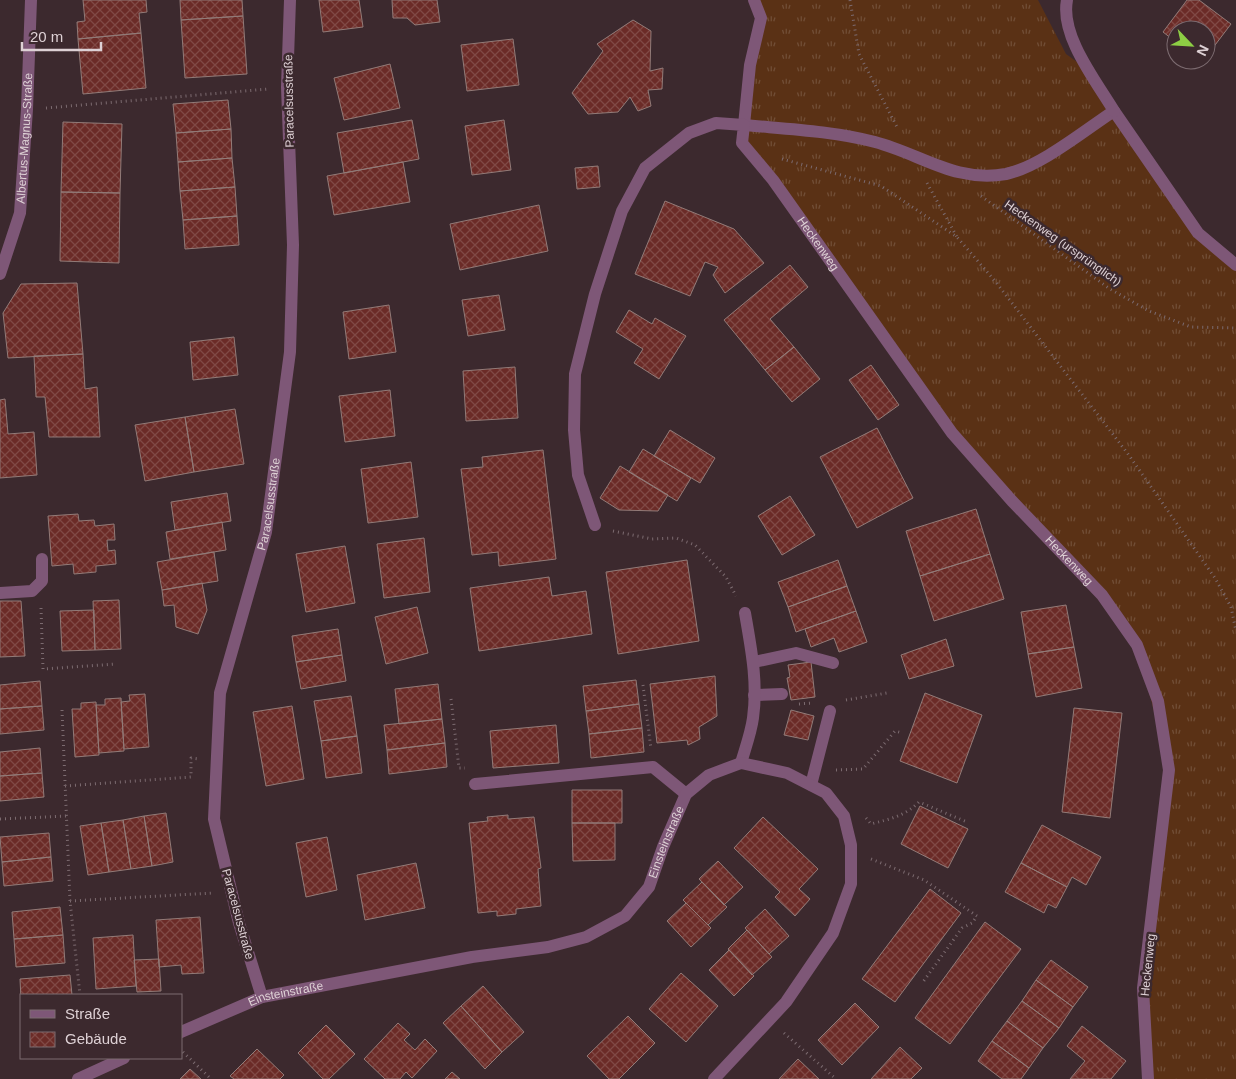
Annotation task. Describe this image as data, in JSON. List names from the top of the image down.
{
  "streets": {
    "street": [
      "Paracelsusstraße",
      "Albertus-Magnus-Straße",
      "Heckenweg",
      "Einsteinstraße"
    ],
    "path": ["Heckenweg (ursprünglich)"]
  },
  "crossings": [
    ["Paracelsusstraße", "Einsteinstraße"]
  ],
  "legend": ["Straße", "Gebäude"],
  "scale_bar": "20 m",
  "north": "bottom right"
}
